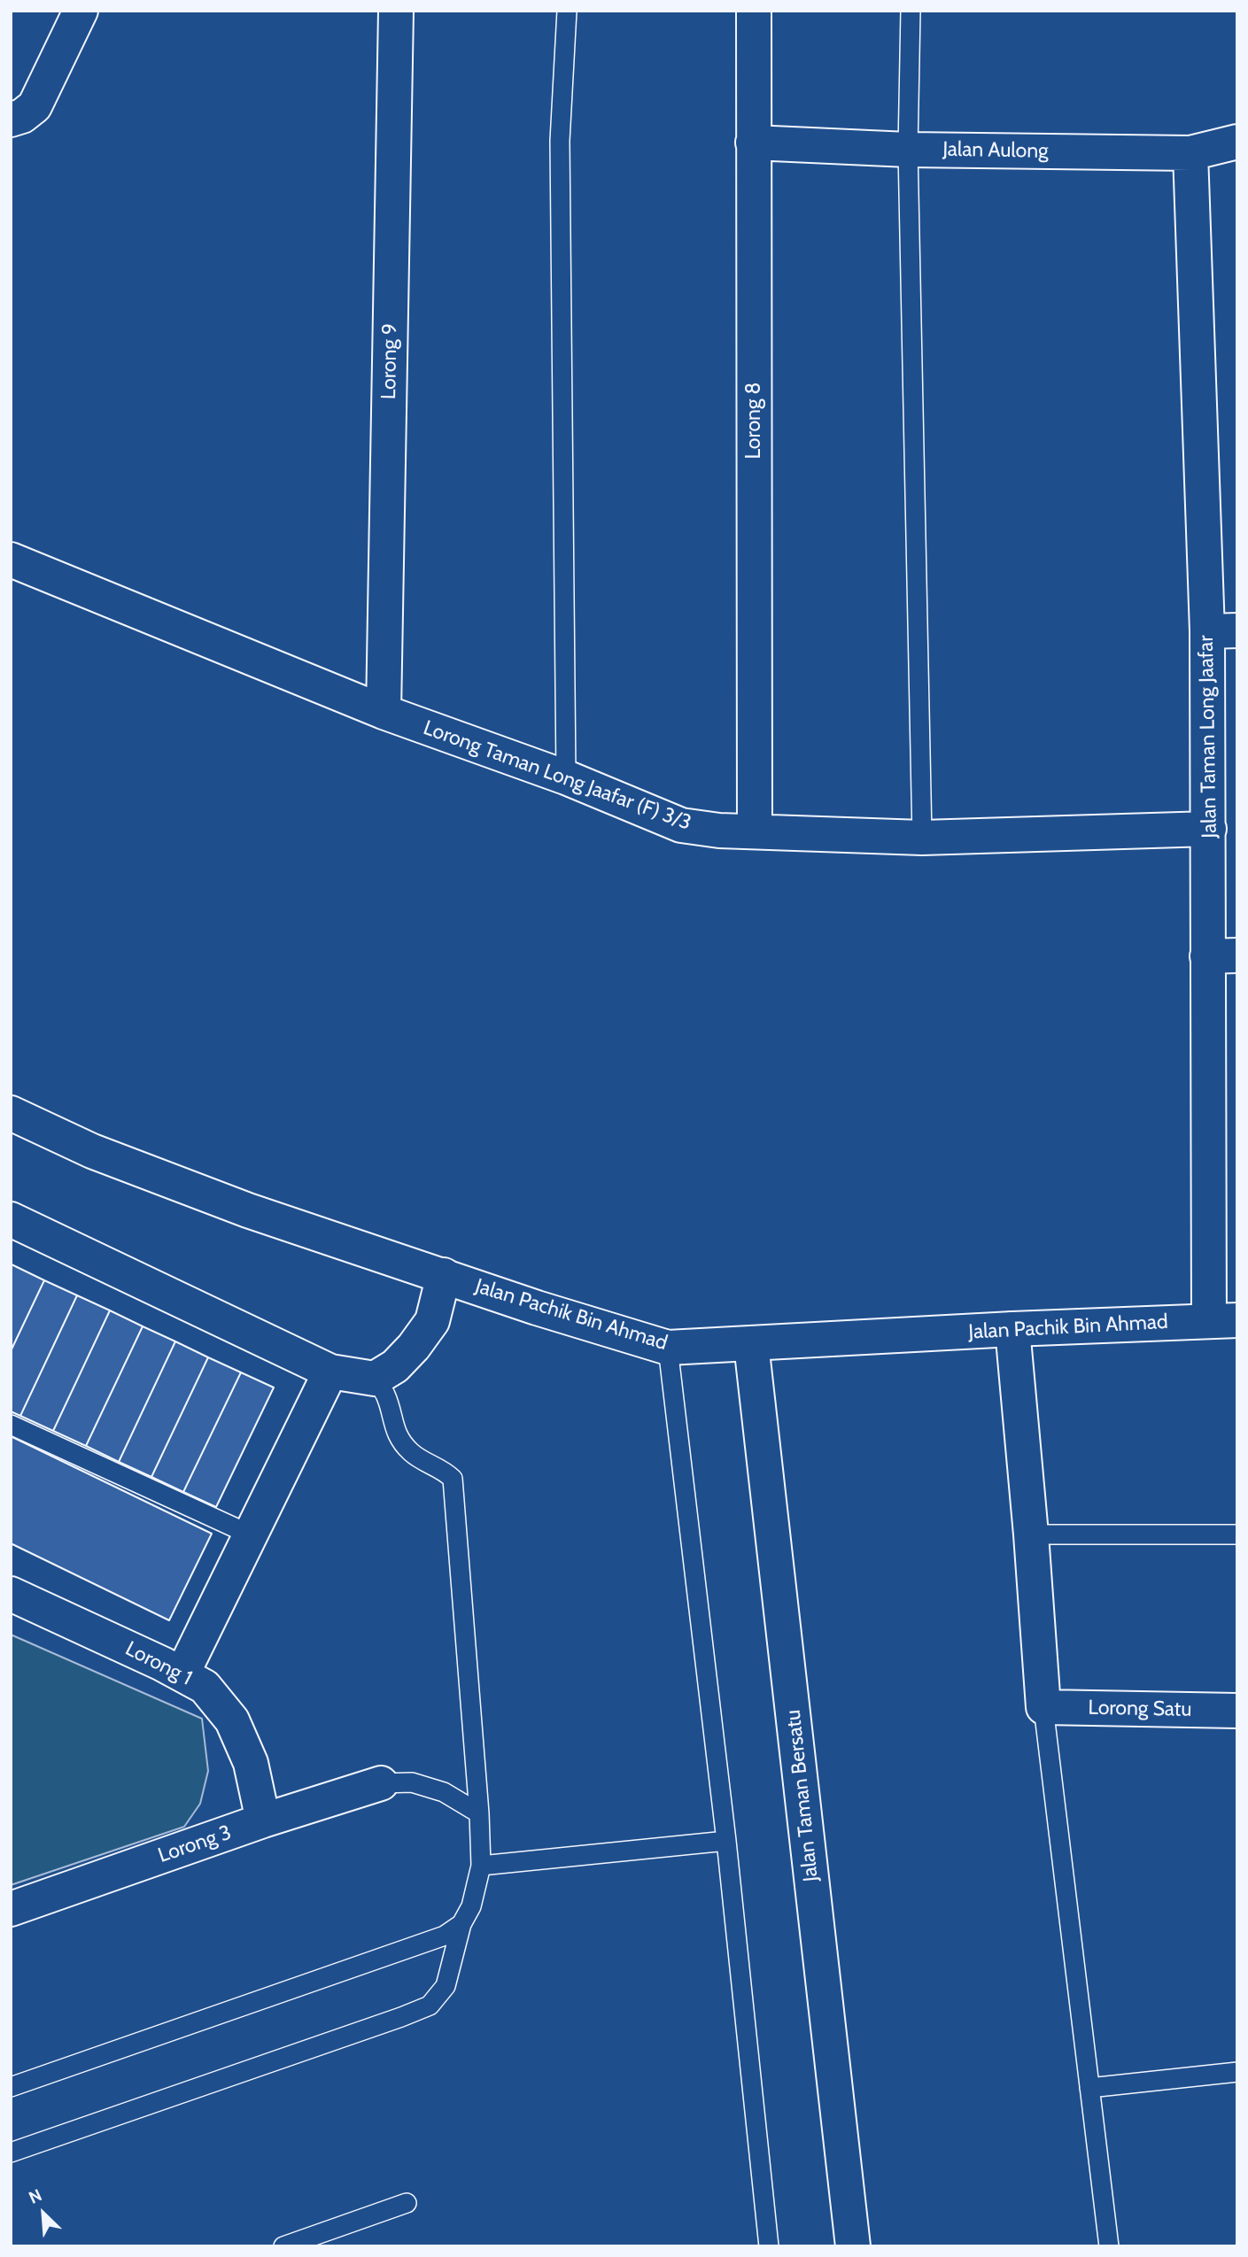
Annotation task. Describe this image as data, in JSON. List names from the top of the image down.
{
  "streets": {
    "street": [
      "Jalan Aulong",
      "Lorong 9",
      "Lorong 8",
      "Jalan Taman Long Jaafar",
      "Lorong Taman Long Jaafar (F) 3/3",
      "Jalan Pachik Bin Ahmad",
      "Lorong 1",
      "Lorong Satu",
      "Jalan Taman Bersatu",
      "Lorong 3"
    ]
  },
  "crossings": [
    ["Jalan Aulong", "Lorong 8"],
    ["Jalan Aulong", "Jalan Taman Long Jaafar"],
    ["Lorong 9", "Lorong Taman Long Jaafar (F) 3/3"],
    ["Lorong 8", "Lorong Taman Long Jaafar (F) 3/3"],
    ["Jalan Taman Long Jaafar", "Lorong Taman Long Jaafar (F) 3/3"],
    ["Jalan Taman Long Jaafar", "Jalan Pachik Bin Ahmad"],
    ["Jalan Pachik Bin Ahmad", "Jalan Taman Bersatu"],
    ["Lorong 1", "Lorong 3"]
  ],
  "north": "top left"
}
